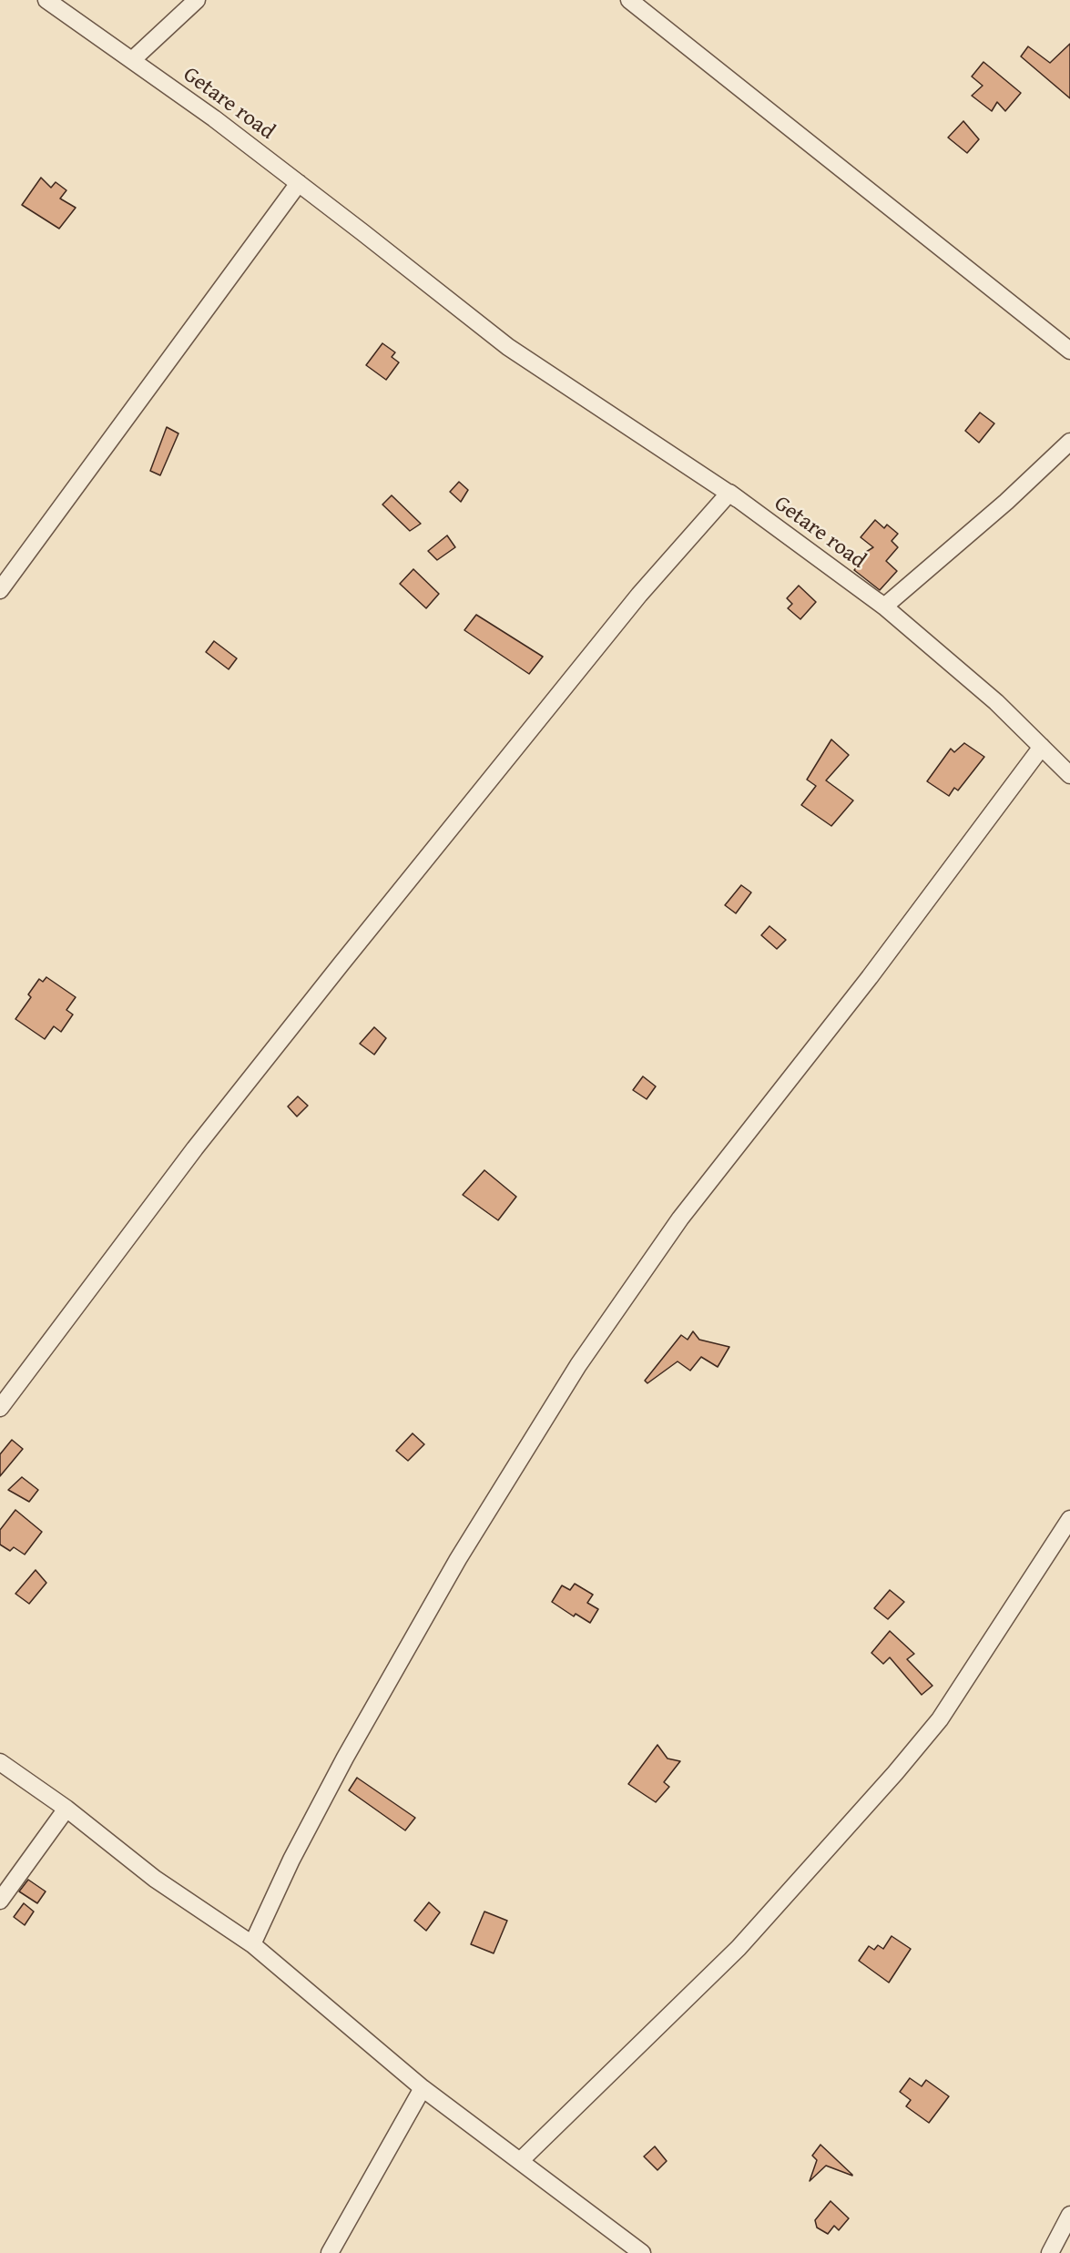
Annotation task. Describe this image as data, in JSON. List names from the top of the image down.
{
  "streets": {
    "street": ["Getare road"]
  }
}
